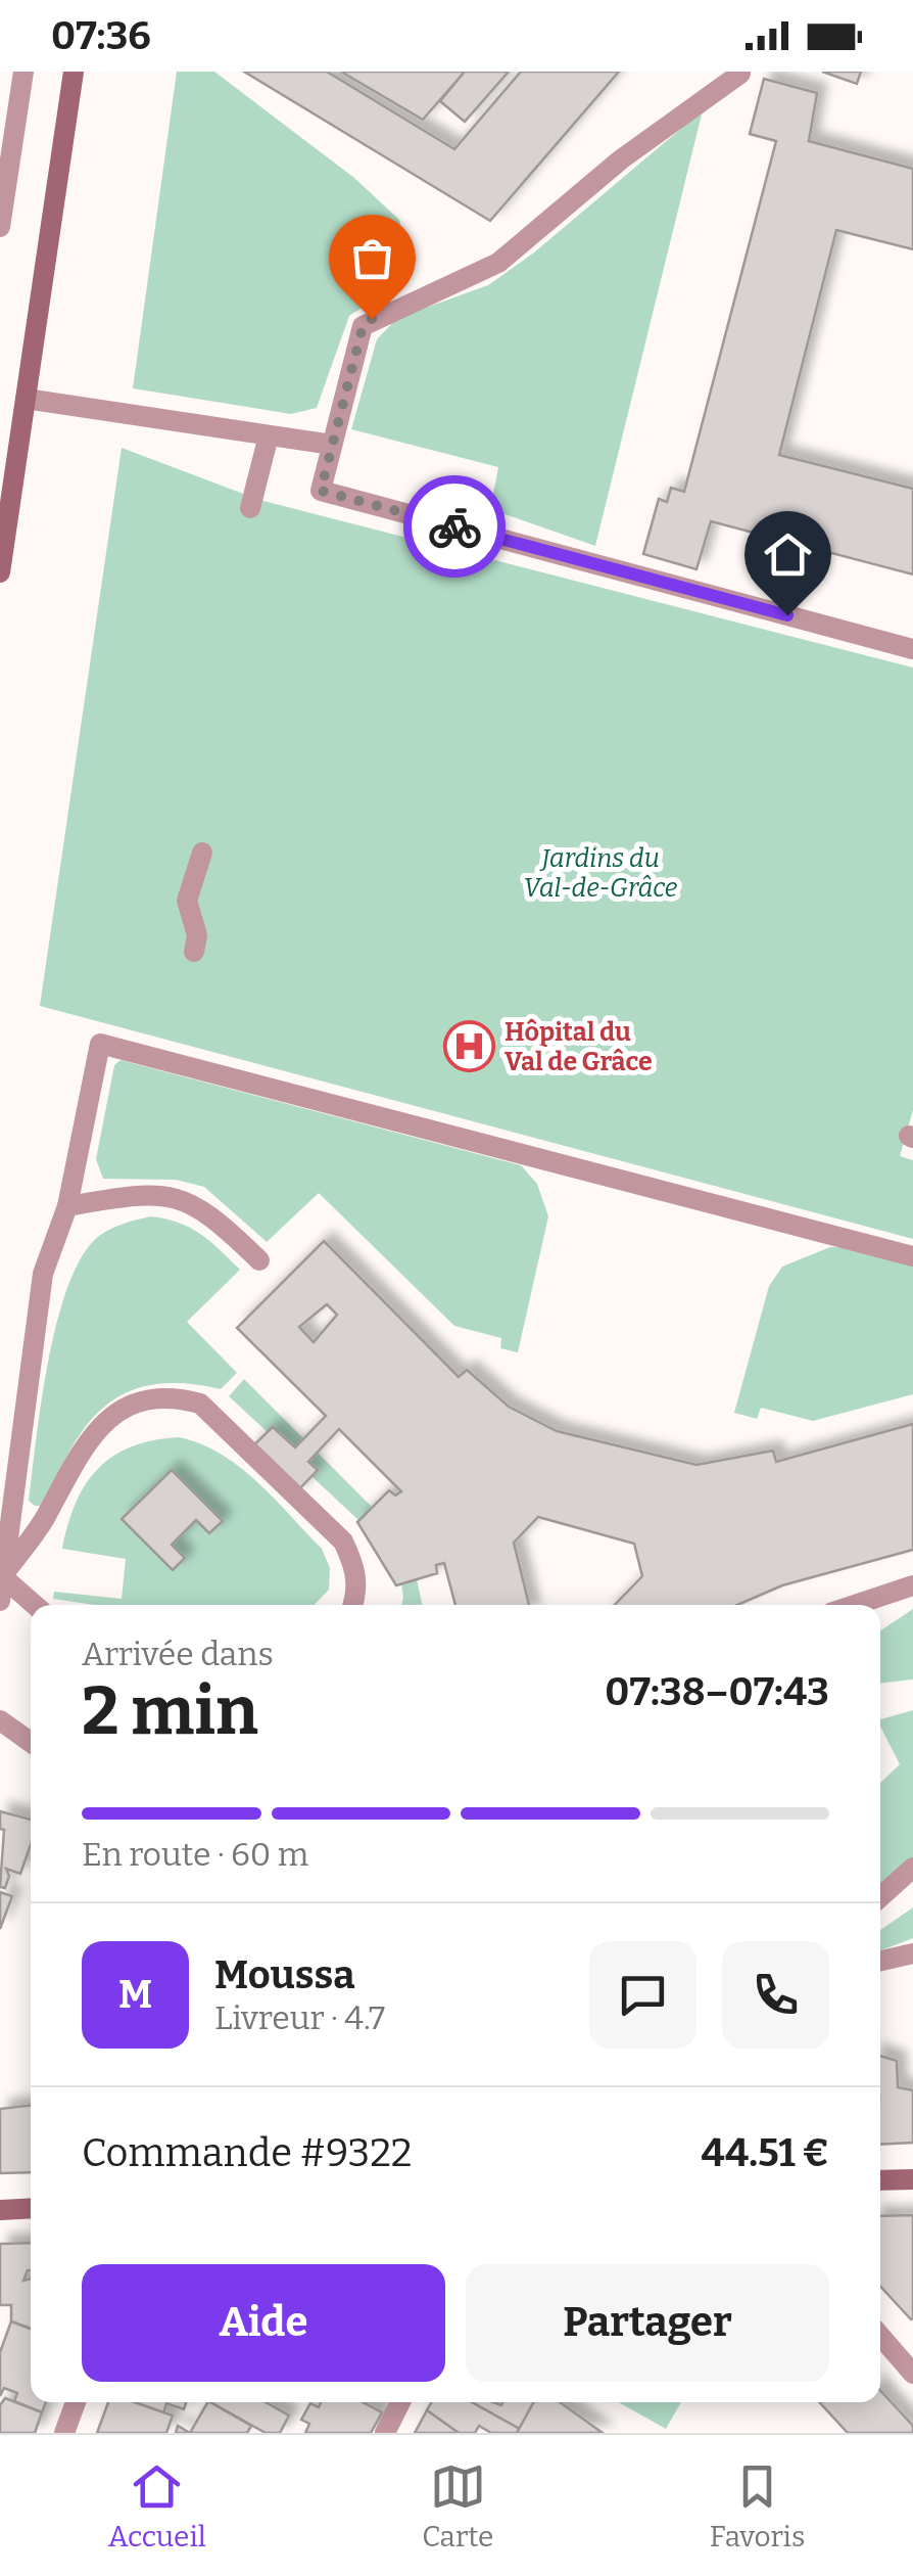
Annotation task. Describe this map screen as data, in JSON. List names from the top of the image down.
{
  "parks": ["Jardins du Val-de-Grâce"],
  "places": {
    "hospital": ["Hôpital du Val de Grâce"]
  },
  "page": {
    "status": "07:36",
    "heading": ["2 min", "Arrivée dans", "07:38–07:43"],
    "panel": [
      "Moussa",
      "Livreur · 4.7",
      "Commande #9322",
      "44.51 €"
    ],
    "bar": "En route · 60 m",
    "round": "M",
    "buttons": ["Aide", "Partager"],
    "tabs": ["Accueil", "Carte", "Favoris"]
  }
}
